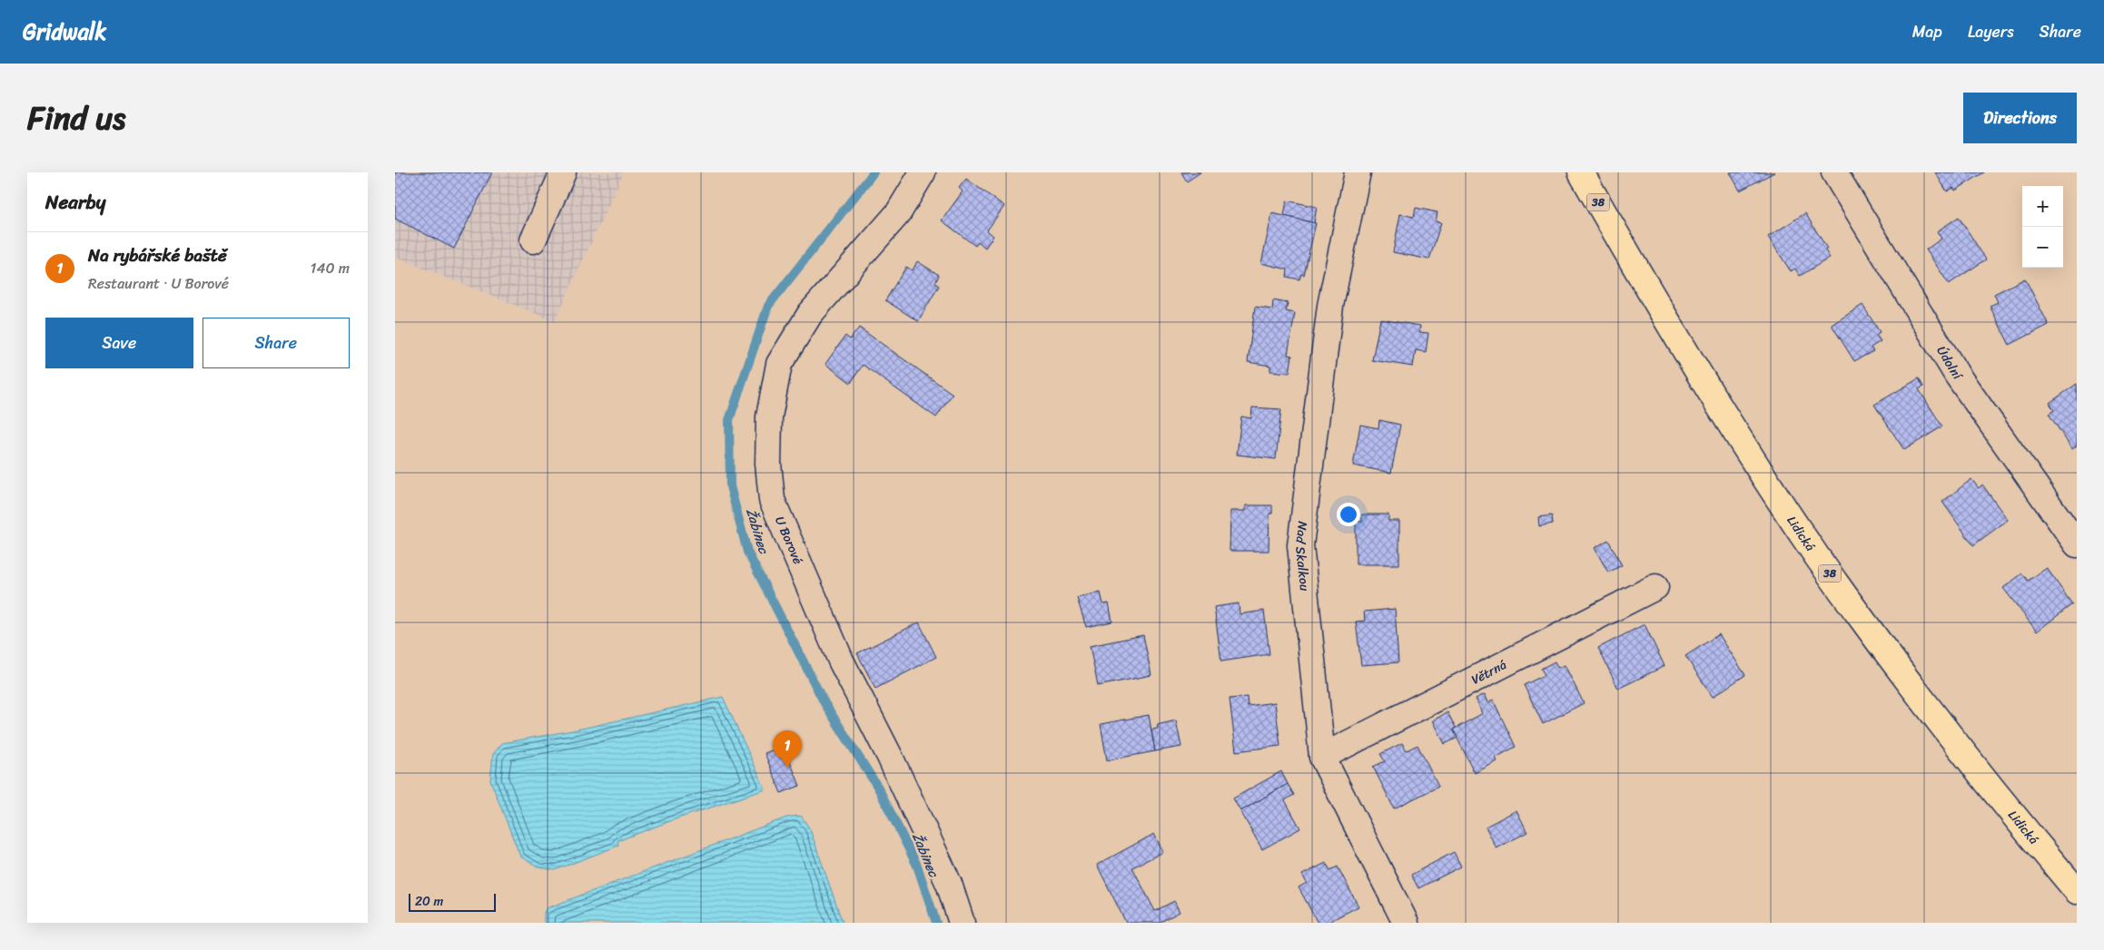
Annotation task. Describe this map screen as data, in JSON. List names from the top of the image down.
{
  "streets": {
    "main road": ["38", "Lidická"],
    "street": [
      "Údolní",
      "U Borové",
      "Nad Skalkou",
      "Větrná"
    ]
  },
  "crossings": [
    ["Nad Skalkou", "Větrná"]
  ],
  "water": ["Žabinec"],
  "scale_bar": "20 m",
  "page": {
    "header": "Gridwalk",
    "nav": ["Map", "Layers", "Share"],
    "title": "Find us",
    "buttons": [
      "Directions",
      ["Save", "Share"]
    ],
    "heading": "Nearby",
    "map_buttons": ["+", "−"],
    "list": [
      {
        "mark": "1",
        "name": "Na rybářské baště",
        "note": "Restaurant · U Borové",
        "value": "140 m"
      }
    ],
    "pins": "1",
    "scale": "20 m"
  }
}
